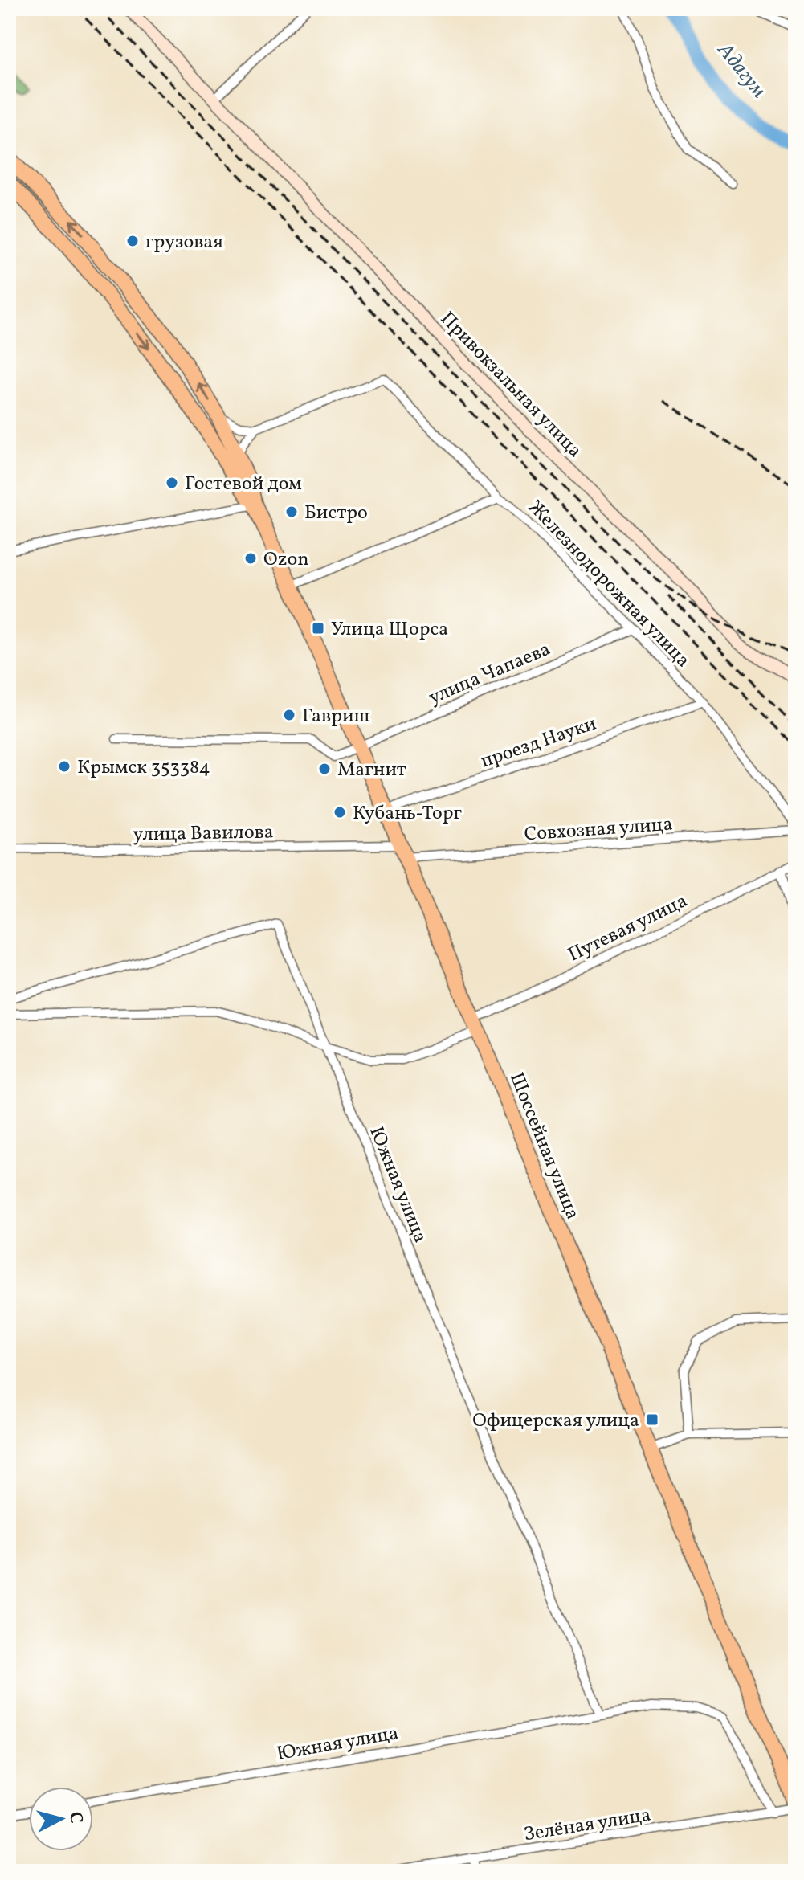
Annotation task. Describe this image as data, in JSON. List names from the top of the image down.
{
  "streets": {
    "highway": ["Шоссейная улица"],
    "main road": ["Привокзальная улица"],
    "street": [
      "Железнодорожная улица",
      "улица Чапаева",
      "проезд Науки",
      "Совхозная улица",
      "улица Вавилова",
      "Путевая улица",
      "Южная улица",
      "Зелёная улица"
    ]
  },
  "crossings": [
    ["Железнодорожная улица", "улица Чапаева"],
    ["Железнодорожная улица", "проезд Науки"],
    ["улица Чапаева", "Шоссейная улица"],
    ["проезд Науки", "Шоссейная улица"],
    ["Совхозная улица", "улица Вавилова"],
    ["Совхозная улица", "Шоссейная улица"],
    ["улица Вавилова", "Шоссейная улица"],
    ["Путевая улица", "Шоссейная улица"],
    ["Путевая улица", "Южная улица"],
    ["Шоссейная улица", "Зелёная улица"],
    ["Южная улица", "Зелёная улица"]
  ],
  "water": ["Адагум"],
  "places": {
    "other": [
      "грузовая",
      "Гостевой дом",
      "Бистро",
      "Ozon",
      "Гавриш",
      "Крымск 353384",
      "Магнит",
      "Кубань-Торг"
    ],
    "transit": ["Улица Щорса", "Офицерская улица"]
  },
  "north": "right"
}
